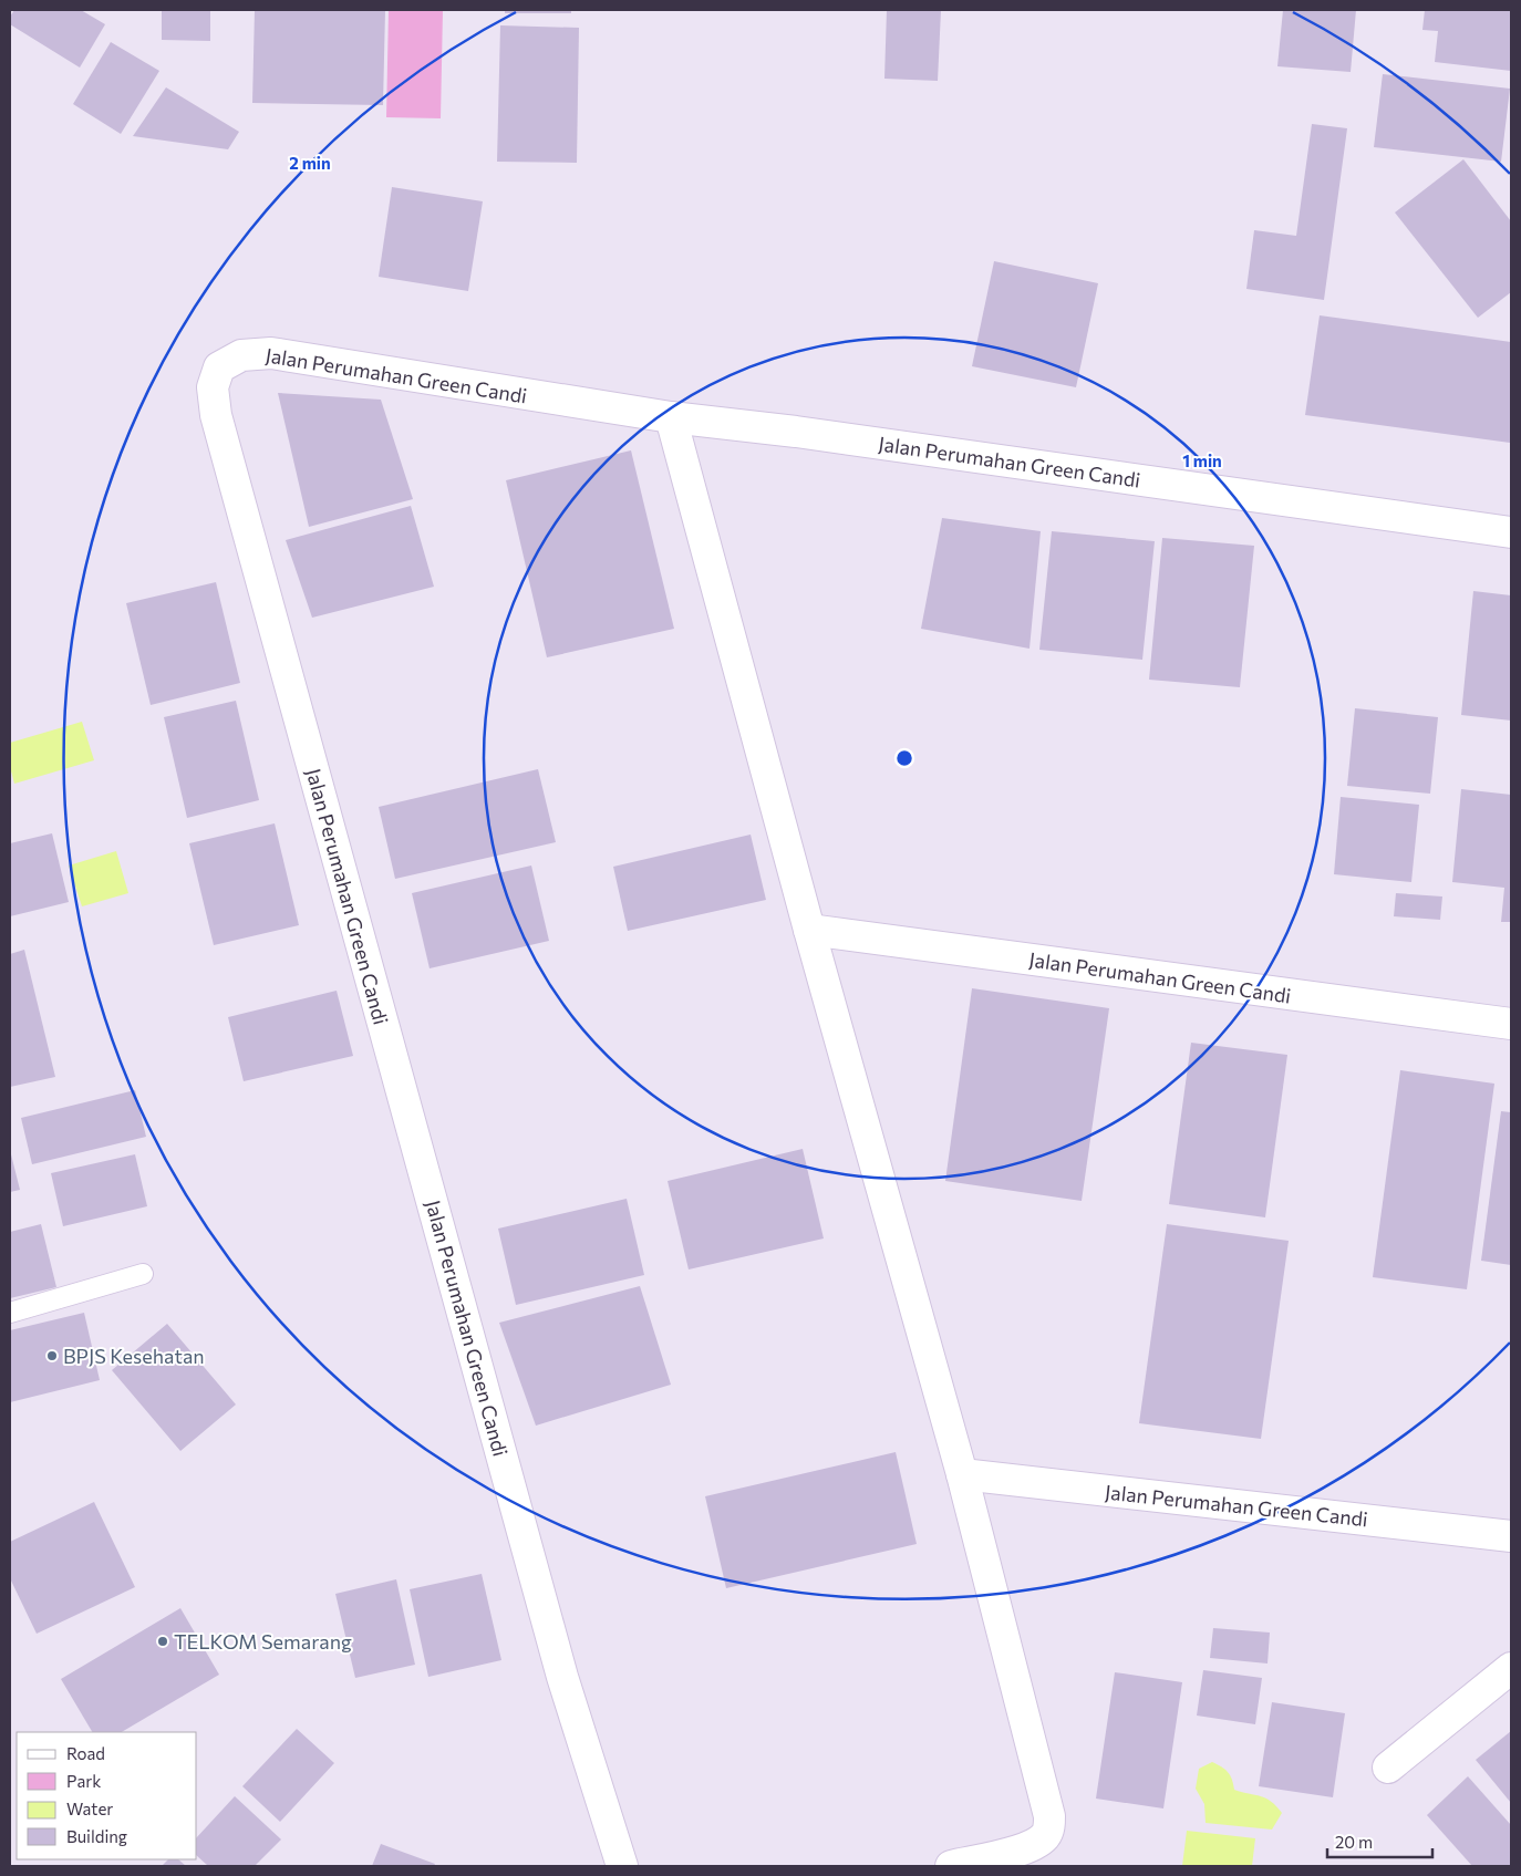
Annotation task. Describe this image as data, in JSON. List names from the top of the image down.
{
  "streets": {
    "street": ["Jalan Perumahan Green Candi"]
  },
  "places": ["BPJS Kesehatan", "TELKOM Semarang"],
  "legend": [
    "Road",
    "Park",
    "Water",
    "Building"
  ],
  "scale_bar": "20 m",
  "rings": ["2 min", "1 min"]
}
